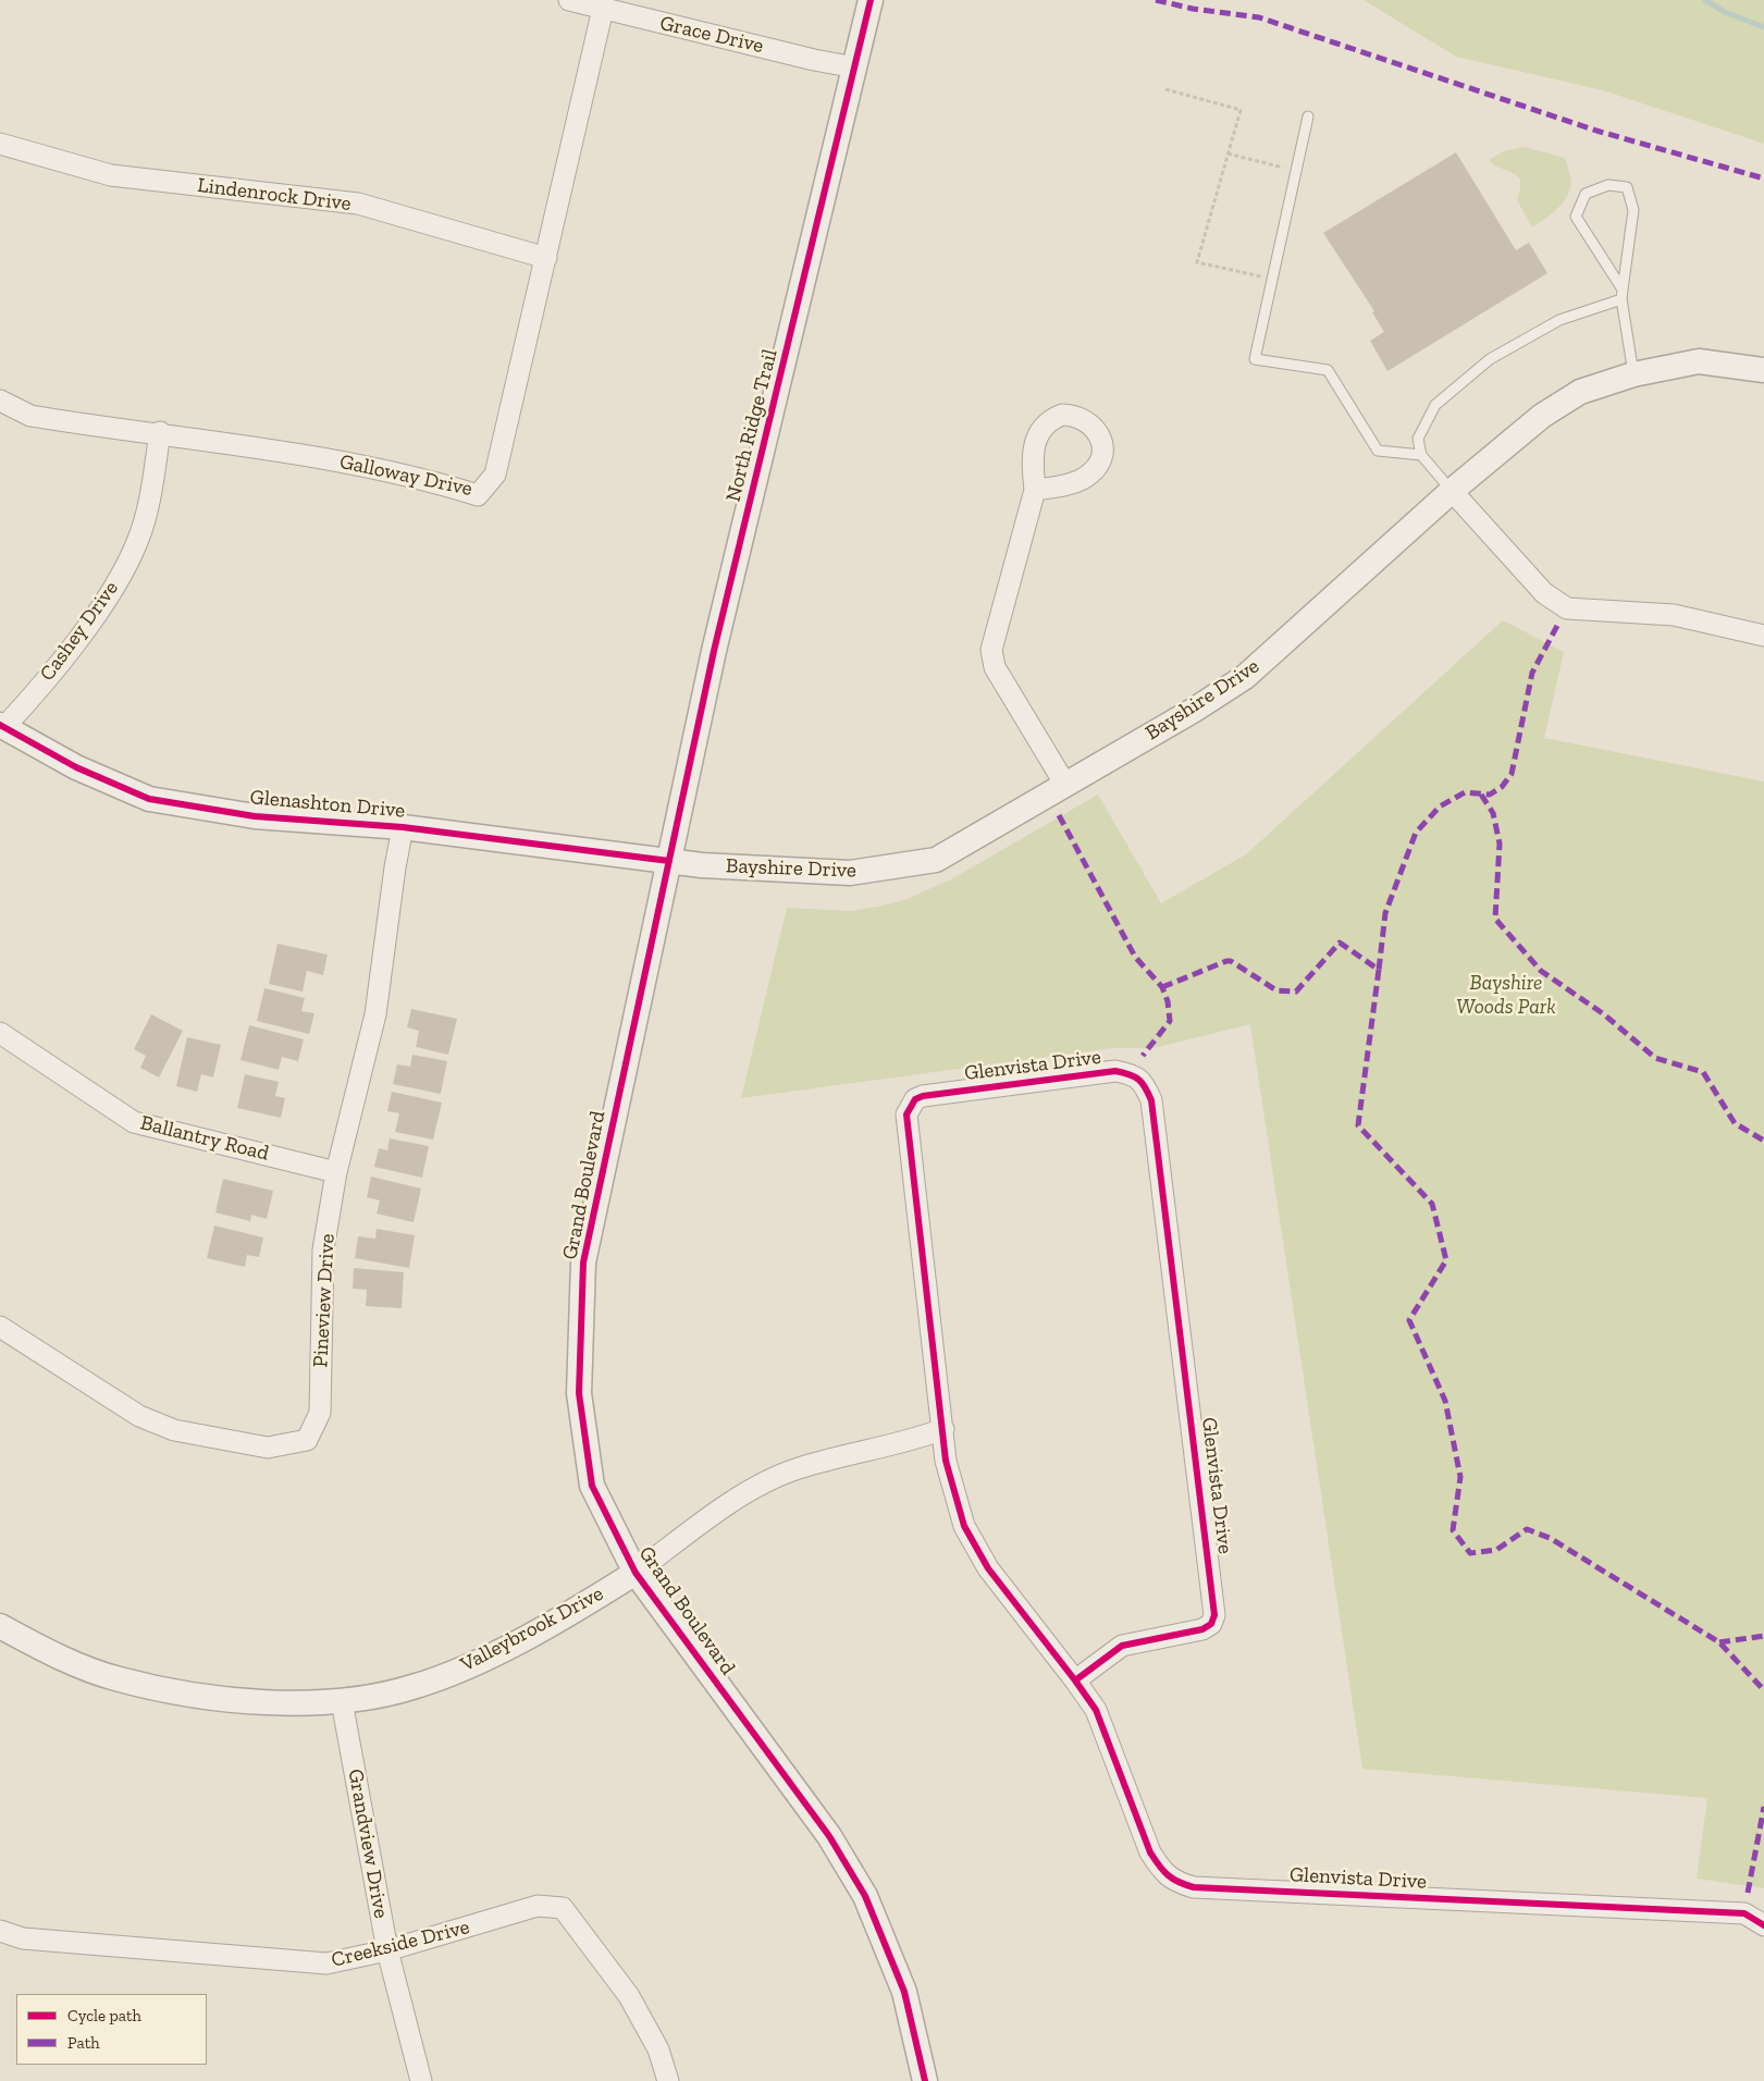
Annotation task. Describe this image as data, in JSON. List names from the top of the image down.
{
  "streets": {
    "street": [
      "Grace Drive",
      "Lindenrock Drive",
      "North Ridge Trail",
      "Galloway Drive",
      "Cashey Drive",
      "Bayshire Drive",
      "Glenashton Drive",
      "Glenvista Drive",
      "Ballantry Road",
      "Grand Boulevard",
      "Pineview Drive",
      "Valleybrook Drive",
      "Grandview Drive",
      "Creekside Drive"
    ]
  },
  "crossings": [
    ["Grace Drive", "North Ridge Trail"],
    ["Grace Drive", "Galloway Drive"],
    ["Lindenrock Drive", "Galloway Drive"],
    ["North Ridge Trail", "Bayshire Drive"],
    ["North Ridge Trail", "Glenashton Drive"],
    ["North Ridge Trail", "Grand Boulevard"],
    ["Galloway Drive", "Cashey Drive"],
    ["Cashey Drive", "Glenashton Drive"],
    ["Bayshire Drive", "Glenashton Drive"],
    ["Bayshire Drive", "Grand Boulevard"],
    ["Glenashton Drive", "Grand Boulevard"],
    ["Glenashton Drive", "Pineview Drive"],
    ["Glenvista Drive", "Valleybrook Drive"],
    ["Ballantry Road", "Pineview Drive"],
    ["Grand Boulevard", "Valleybrook Drive"],
    ["Valleybrook Drive", "Grandview Drive"],
    ["Grandview Drive", "Creekside Drive"]
  ],
  "parks": ["Bayshire Woods Park"],
  "legend": ["Cycle path", "Path"]
}
